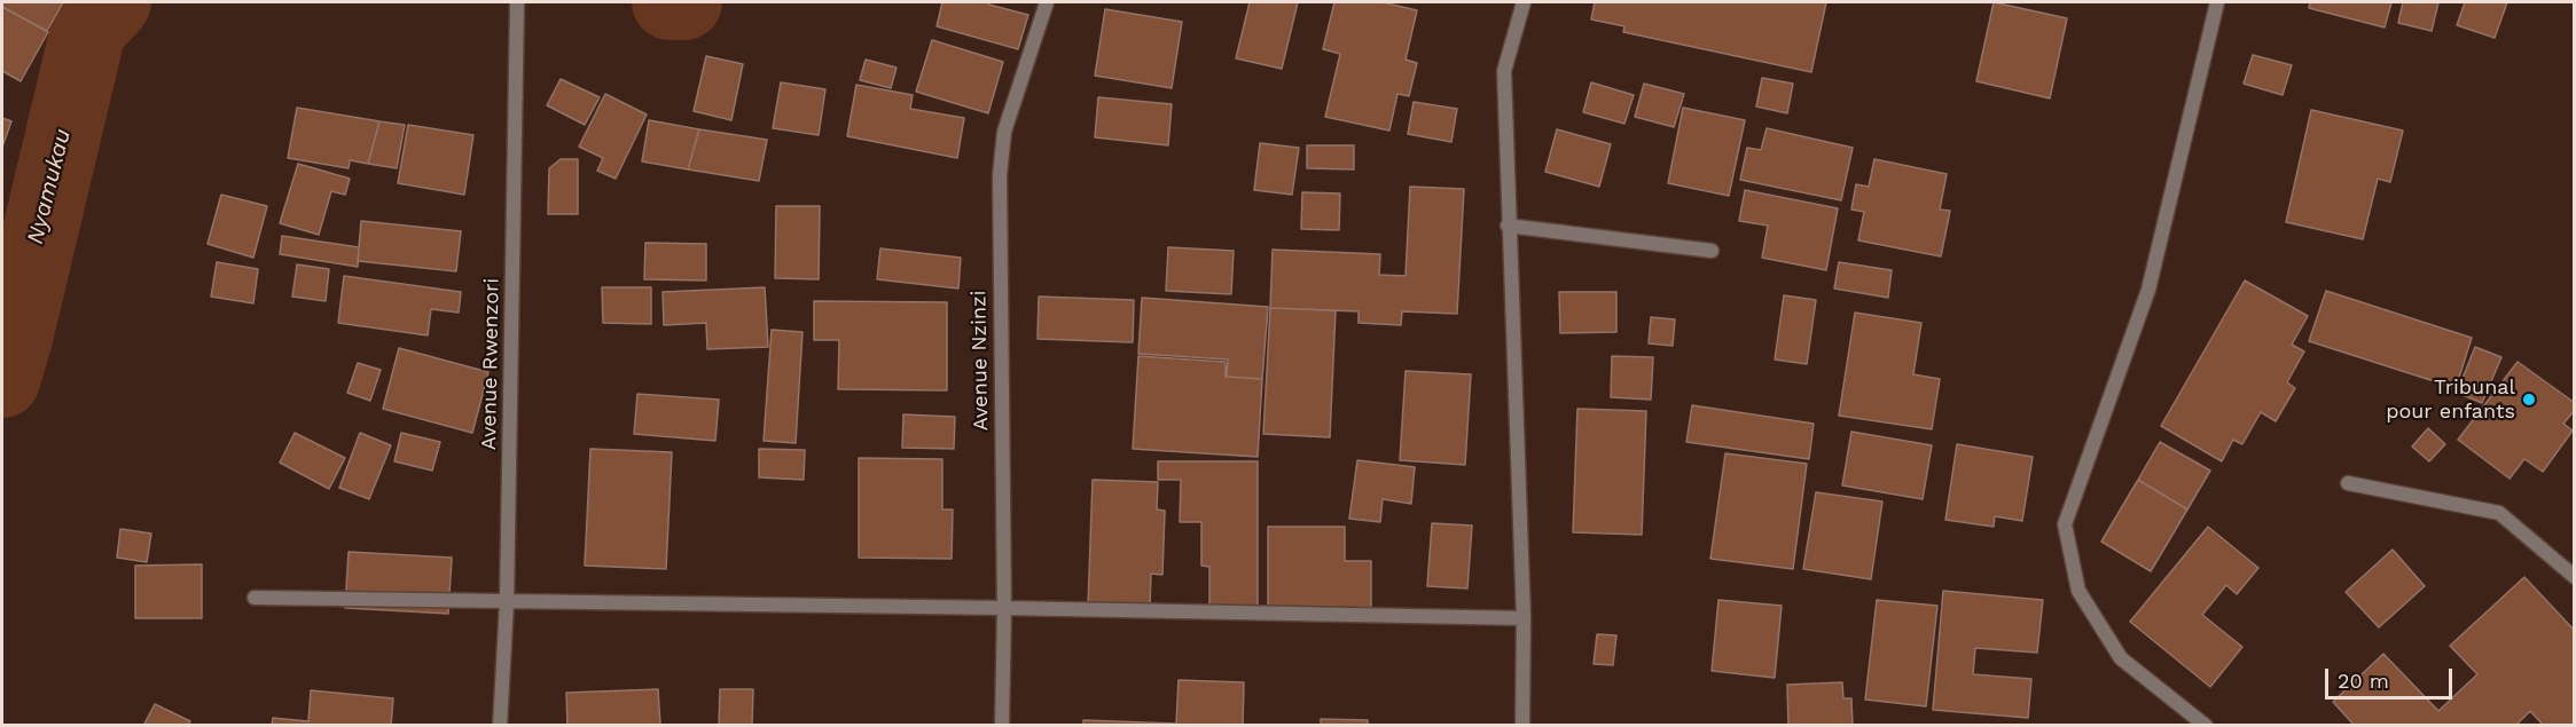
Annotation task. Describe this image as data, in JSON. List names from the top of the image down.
{
  "streets": {
    "street": ["Avenue Nzinzi", "Avenue Rwenzori"]
  },
  "water": ["Nyamukau"],
  "places": ["Tribunal pour enfants"],
  "scale_bar": "20 m"
}
